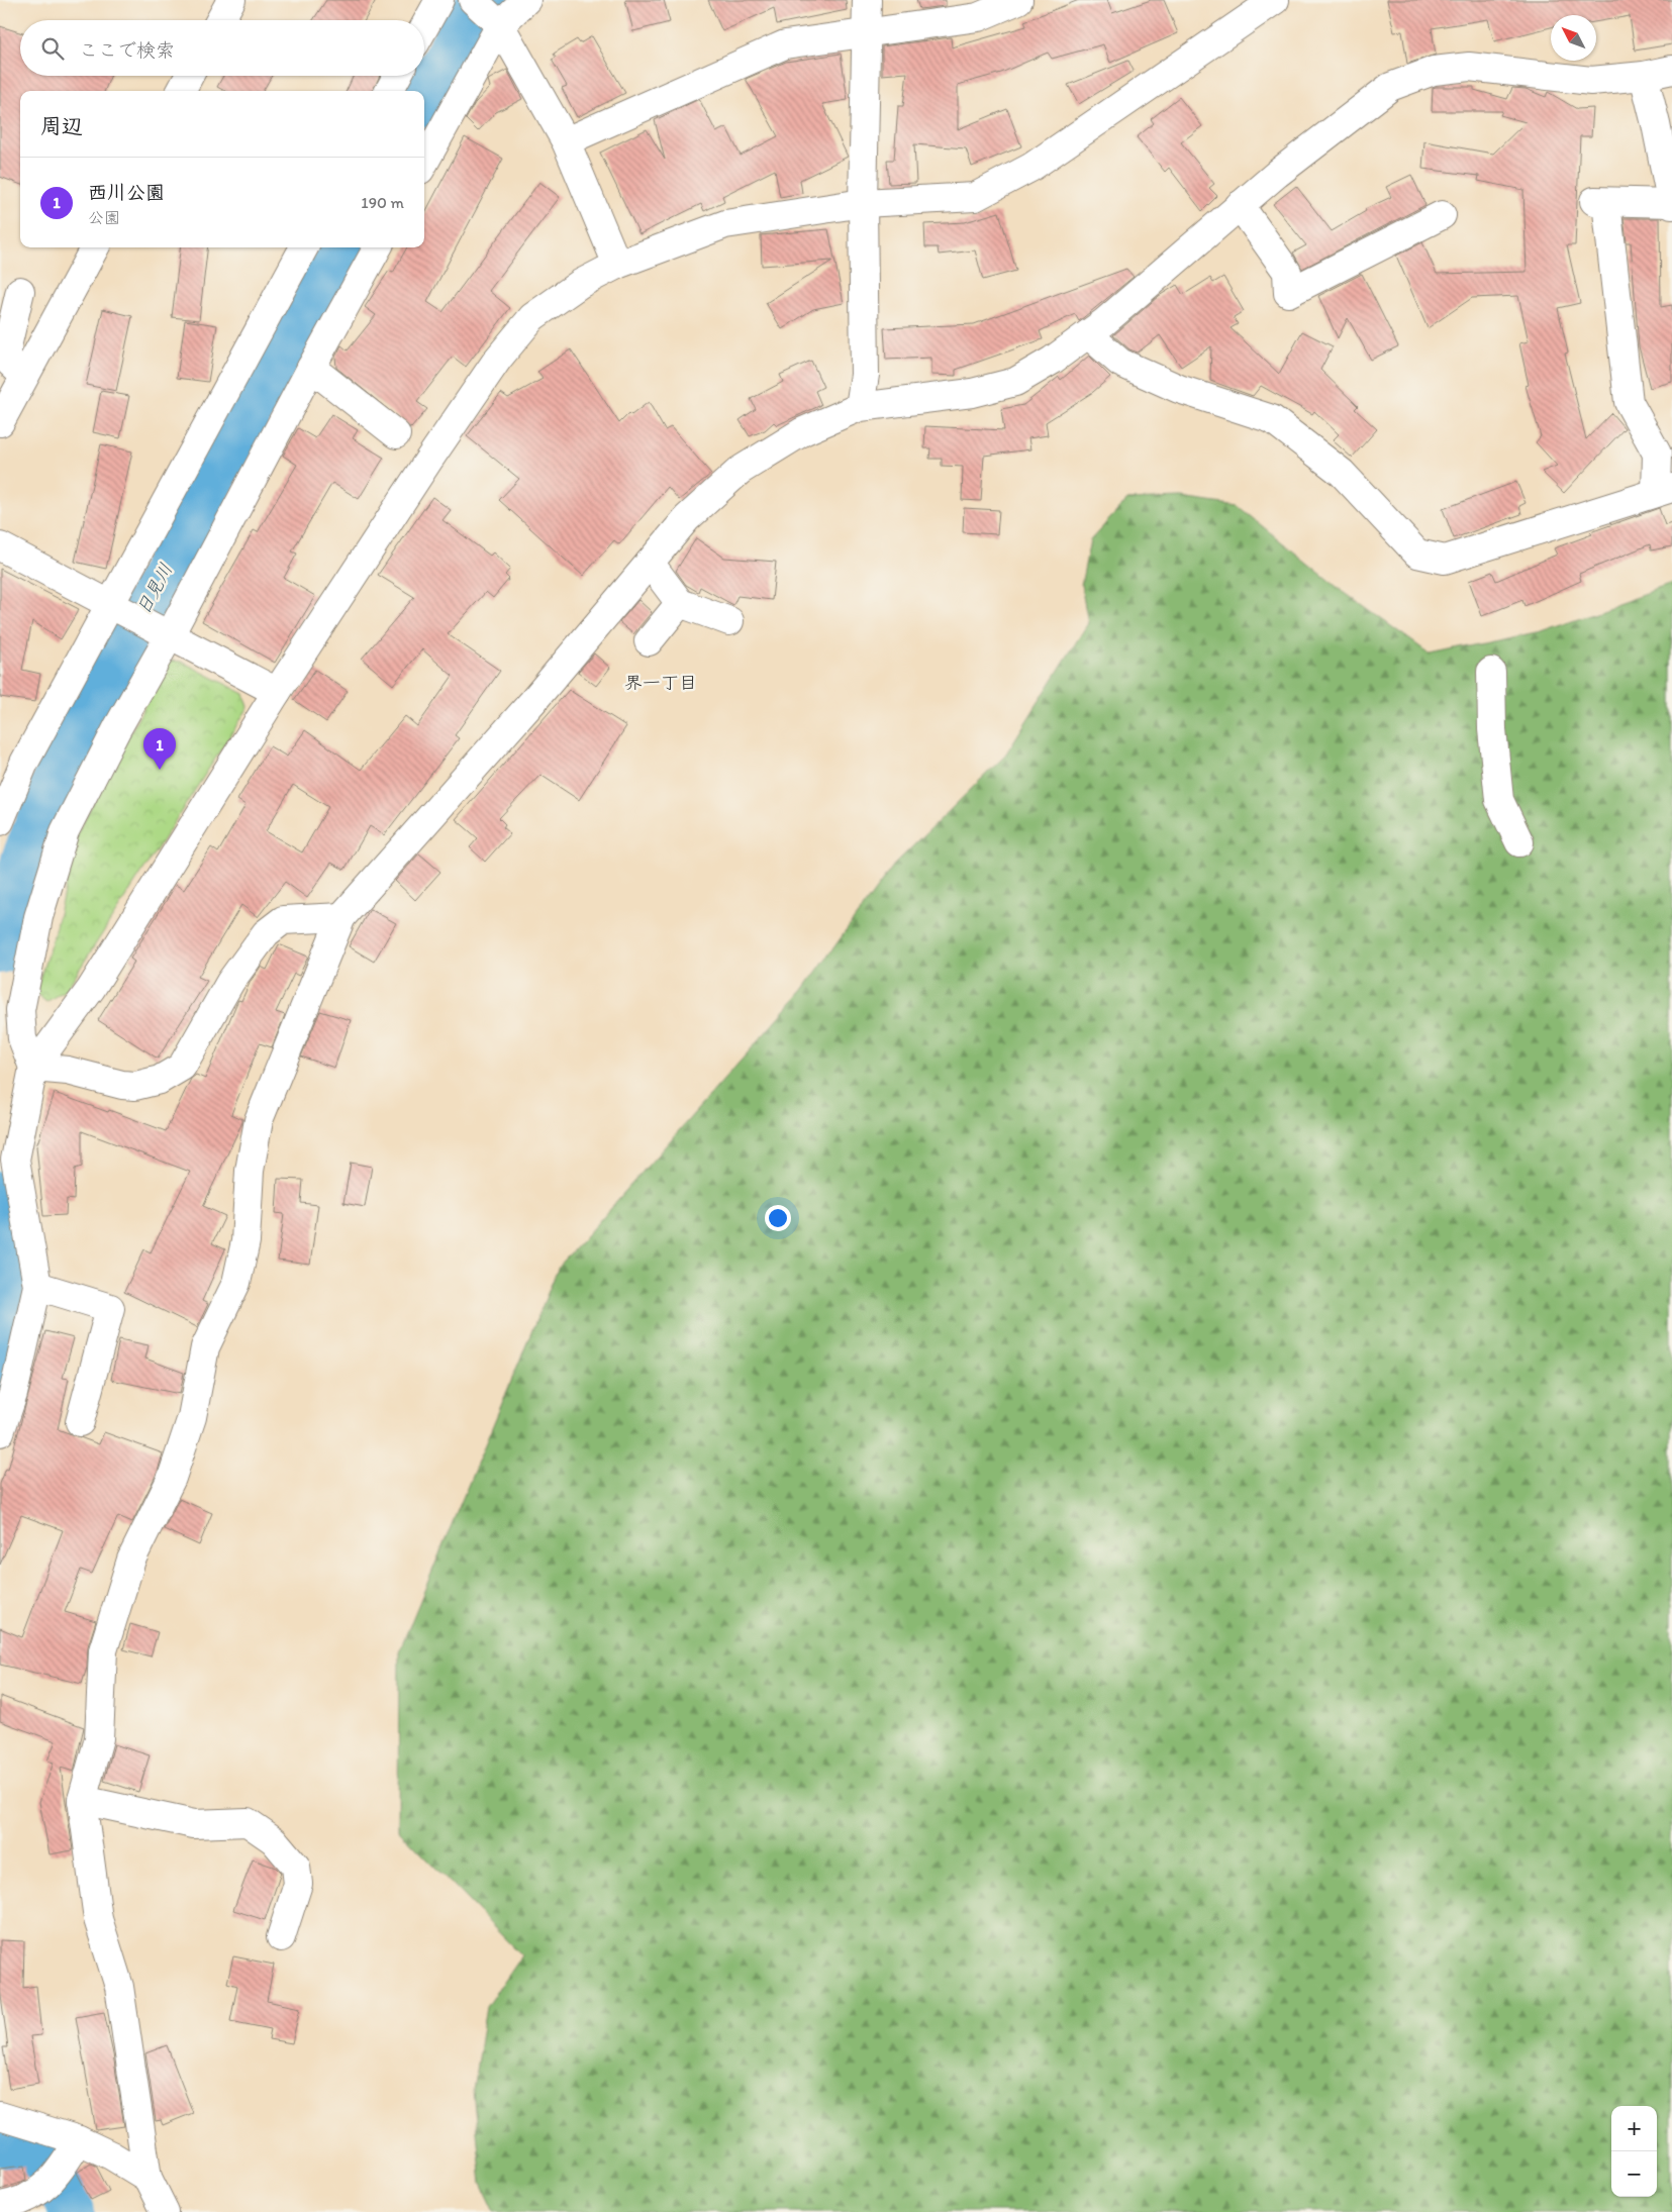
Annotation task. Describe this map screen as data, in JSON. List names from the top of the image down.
{
  "districts": ["界一丁目"],
  "water": ["日見川"],
  "north": "top left",
  "page": {
    "search": "ここで検索",
    "heading": "周辺",
    "list": [
      {
        "mark": "1",
        "name": "西川公園",
        "note": "公園",
        "value": "190 m"
      }
    ],
    "pins": "1",
    "map_buttons": ["+", "−"]
  }
}
